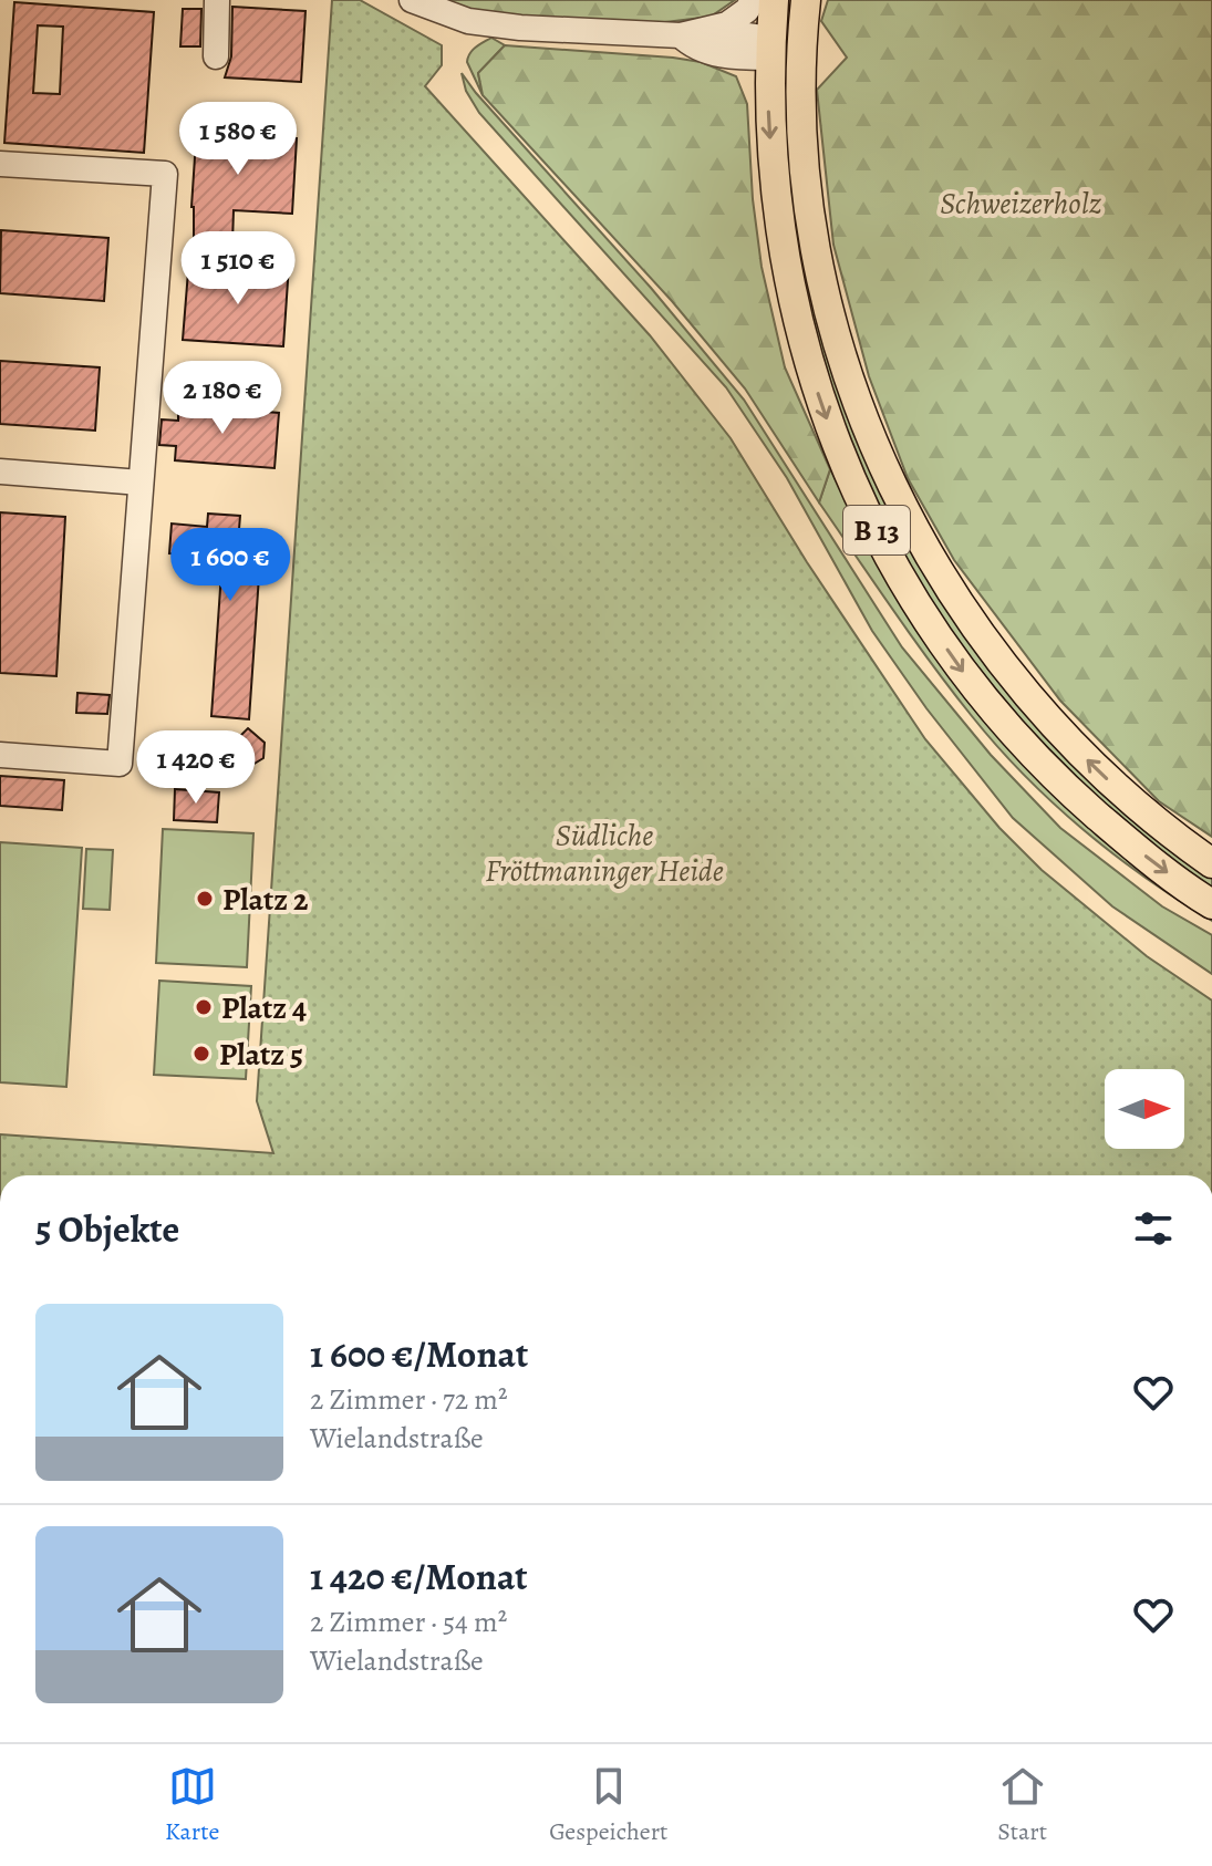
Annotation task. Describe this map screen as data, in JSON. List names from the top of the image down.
{
  "streets": {
    "main road": ["B 13"]
  },
  "parks": ["Schweizerholz", "Südliche Fröttmaninger Heide"],
  "places": ["Platz 2", "Platz 4", "Platz 5"],
  "north": "right",
  "page": {
    "price": [
      "1 580 €",
      "1 510 €",
      "2 180 €",
      "1 600 €",
      "1 420 €"
    ],
    "heading": "5 Objekte",
    "list": [
      {
        "name": "1 600 €/Monat",
        "note": "2 Zimmer · 72 m² · Wielandstraße"
      },
      {
        "name": "1 420 €/Monat",
        "note": "2 Zimmer · 54 m² · Wielandstraße"
      }
    ],
    "tabs": ["Karte", "Gespeichert", "Start"]
  }
}
